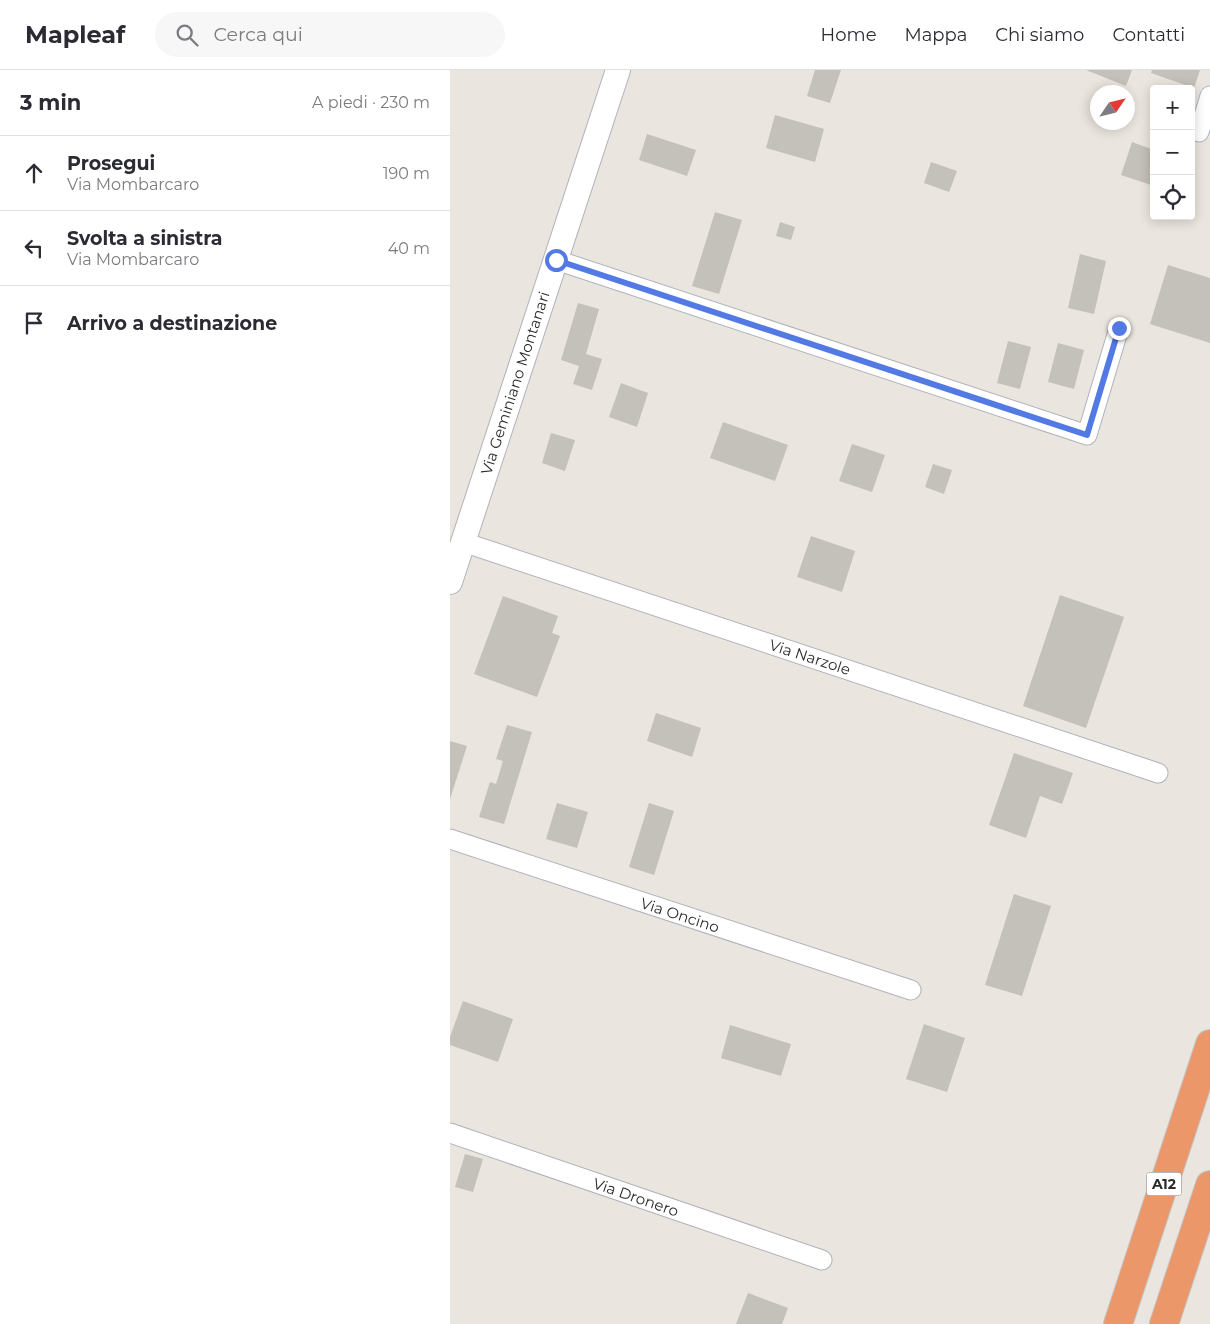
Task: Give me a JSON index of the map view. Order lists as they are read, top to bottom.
{
  "streets": {
    "highway": ["A12"],
    "street": [
      "Via Geminiano Montanari",
      "Via Narzole",
      "Via Oncino",
      "Via Dronero"
    ]
  },
  "crossings": [
    ["Via Geminiano Montanari", "Via Narzole"]
  ],
  "north": "top right",
  "page": {
    "header": "Mapleaf",
    "search": "Cerca qui",
    "nav": [
      "Home",
      "Mappa",
      "Chi siamo",
      "Contatti"
    ],
    "heading": ["3 min", "A piedi · 230 m"],
    "map_buttons": ["+", "−"],
    "list": [
      ["Prosegui", "Via Mombarcaro", "190 m"],
      ["Svolta a sinistra", "Via Mombarcaro", "40 m"],
      "Arrivo a destinazione"
    ]
  }
}
